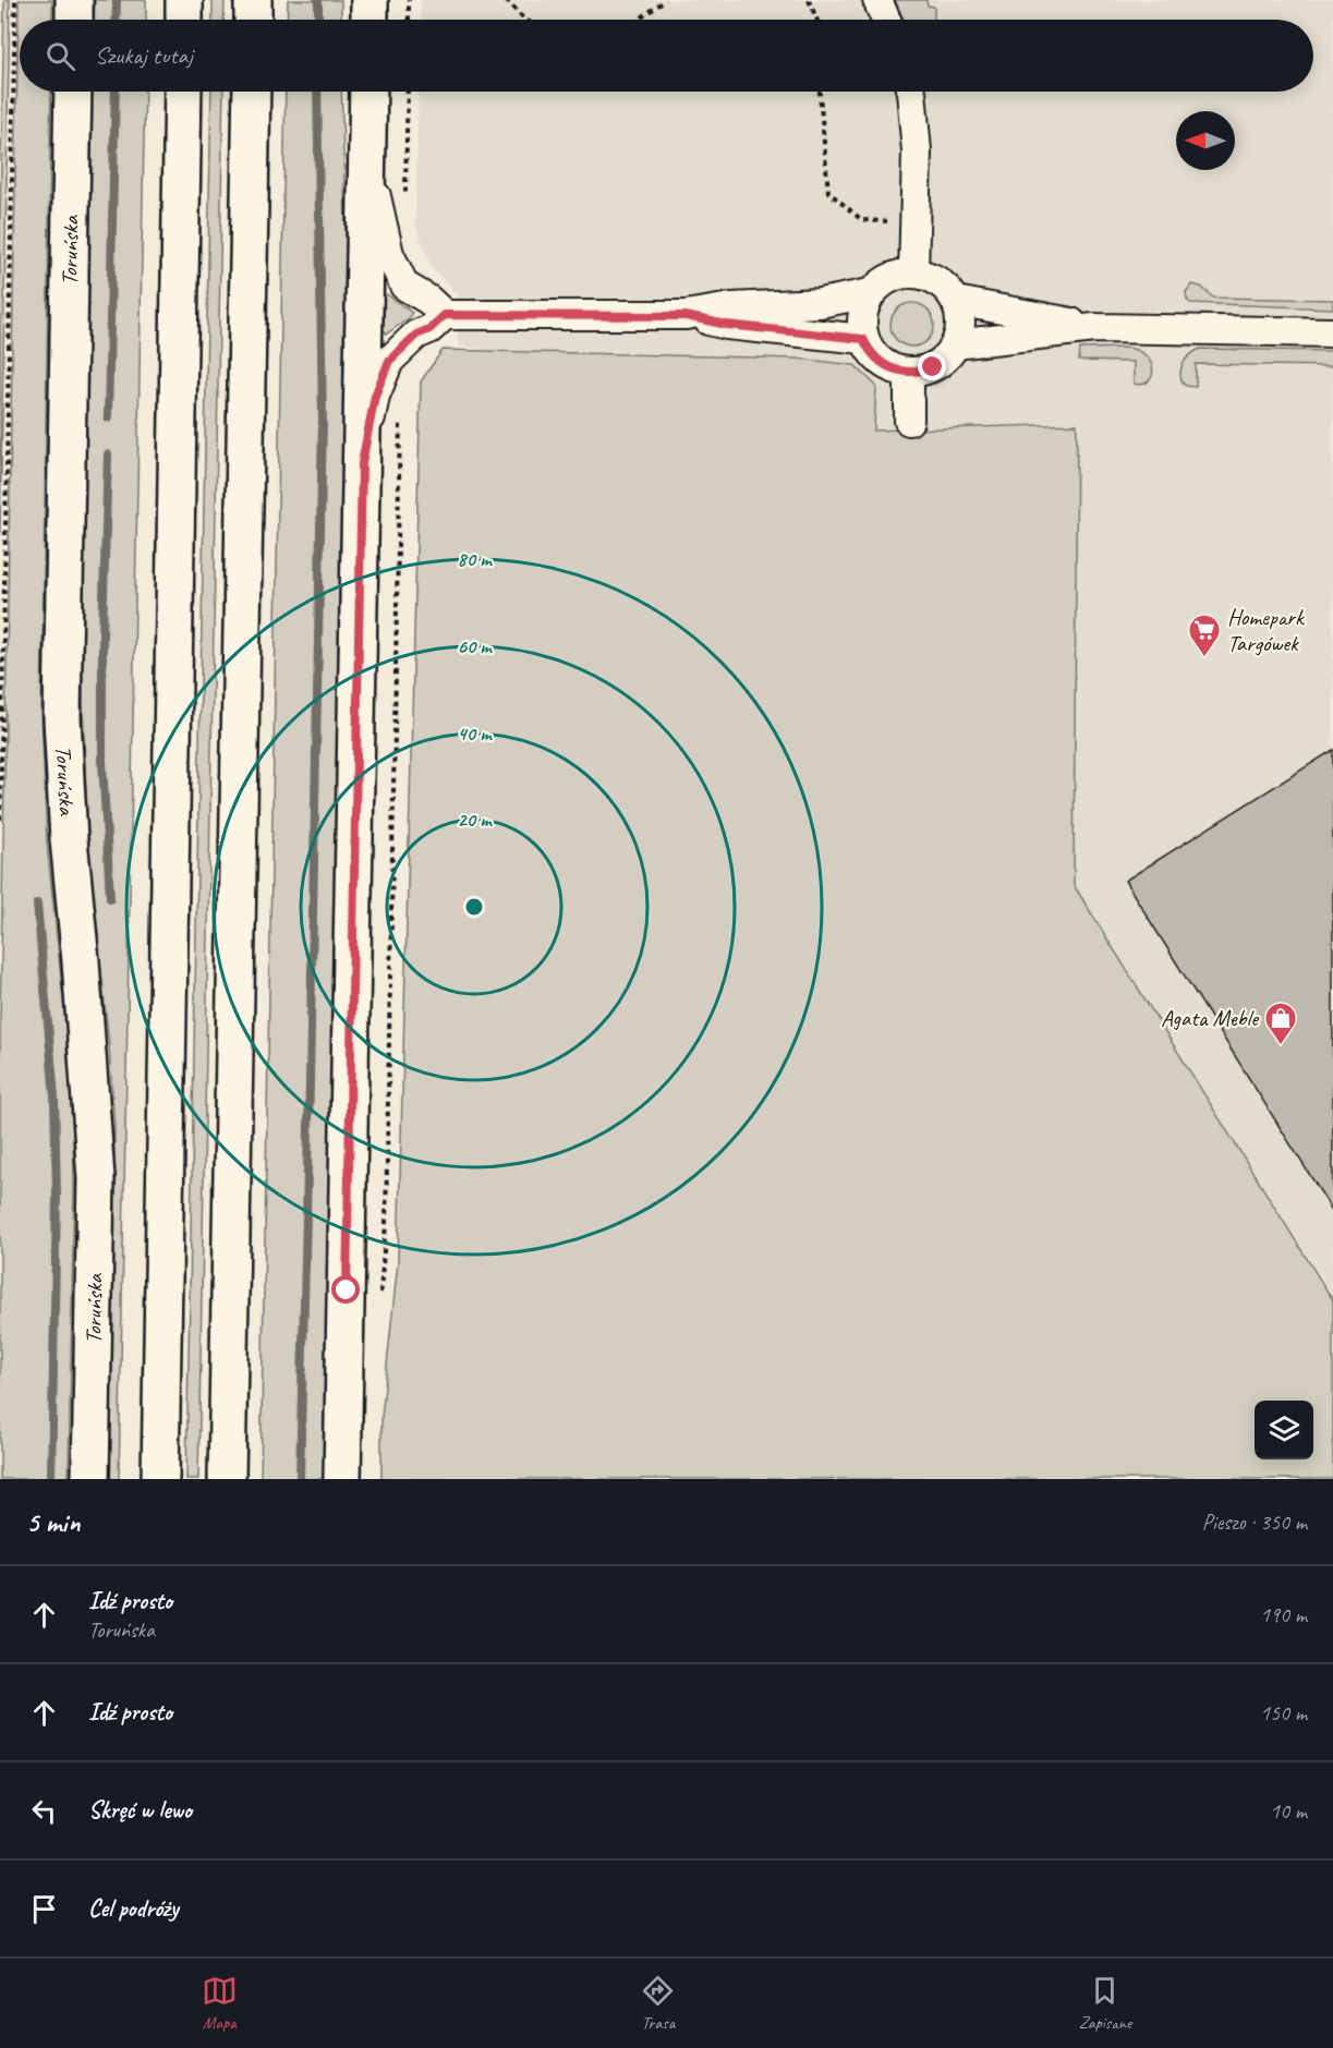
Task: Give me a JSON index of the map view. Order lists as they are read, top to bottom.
{
  "streets": {
    "main road": ["Toruńska"]
  },
  "places": {
    "supermarket": ["Homepark Targówek"],
    "shop": ["Agata Meble"]
  },
  "north": "left",
  "page": {
    "search": "Szukaj tutaj",
    "heading": ["5 min", "Pieszo · 350 m"],
    "list": [
      ["Idź prosto", "Toruńska", "190 m"],
      ["Idź prosto", "150 m"],
      ["Skręć w lewo", "10 m"],
      "Cel podróży"
    ],
    "nav": ["Mapa", "Trasa", "Zapisane"]
  },
  "rings": [
    "80 m",
    "60 m",
    "40 m",
    "20 m"
  ]
}
